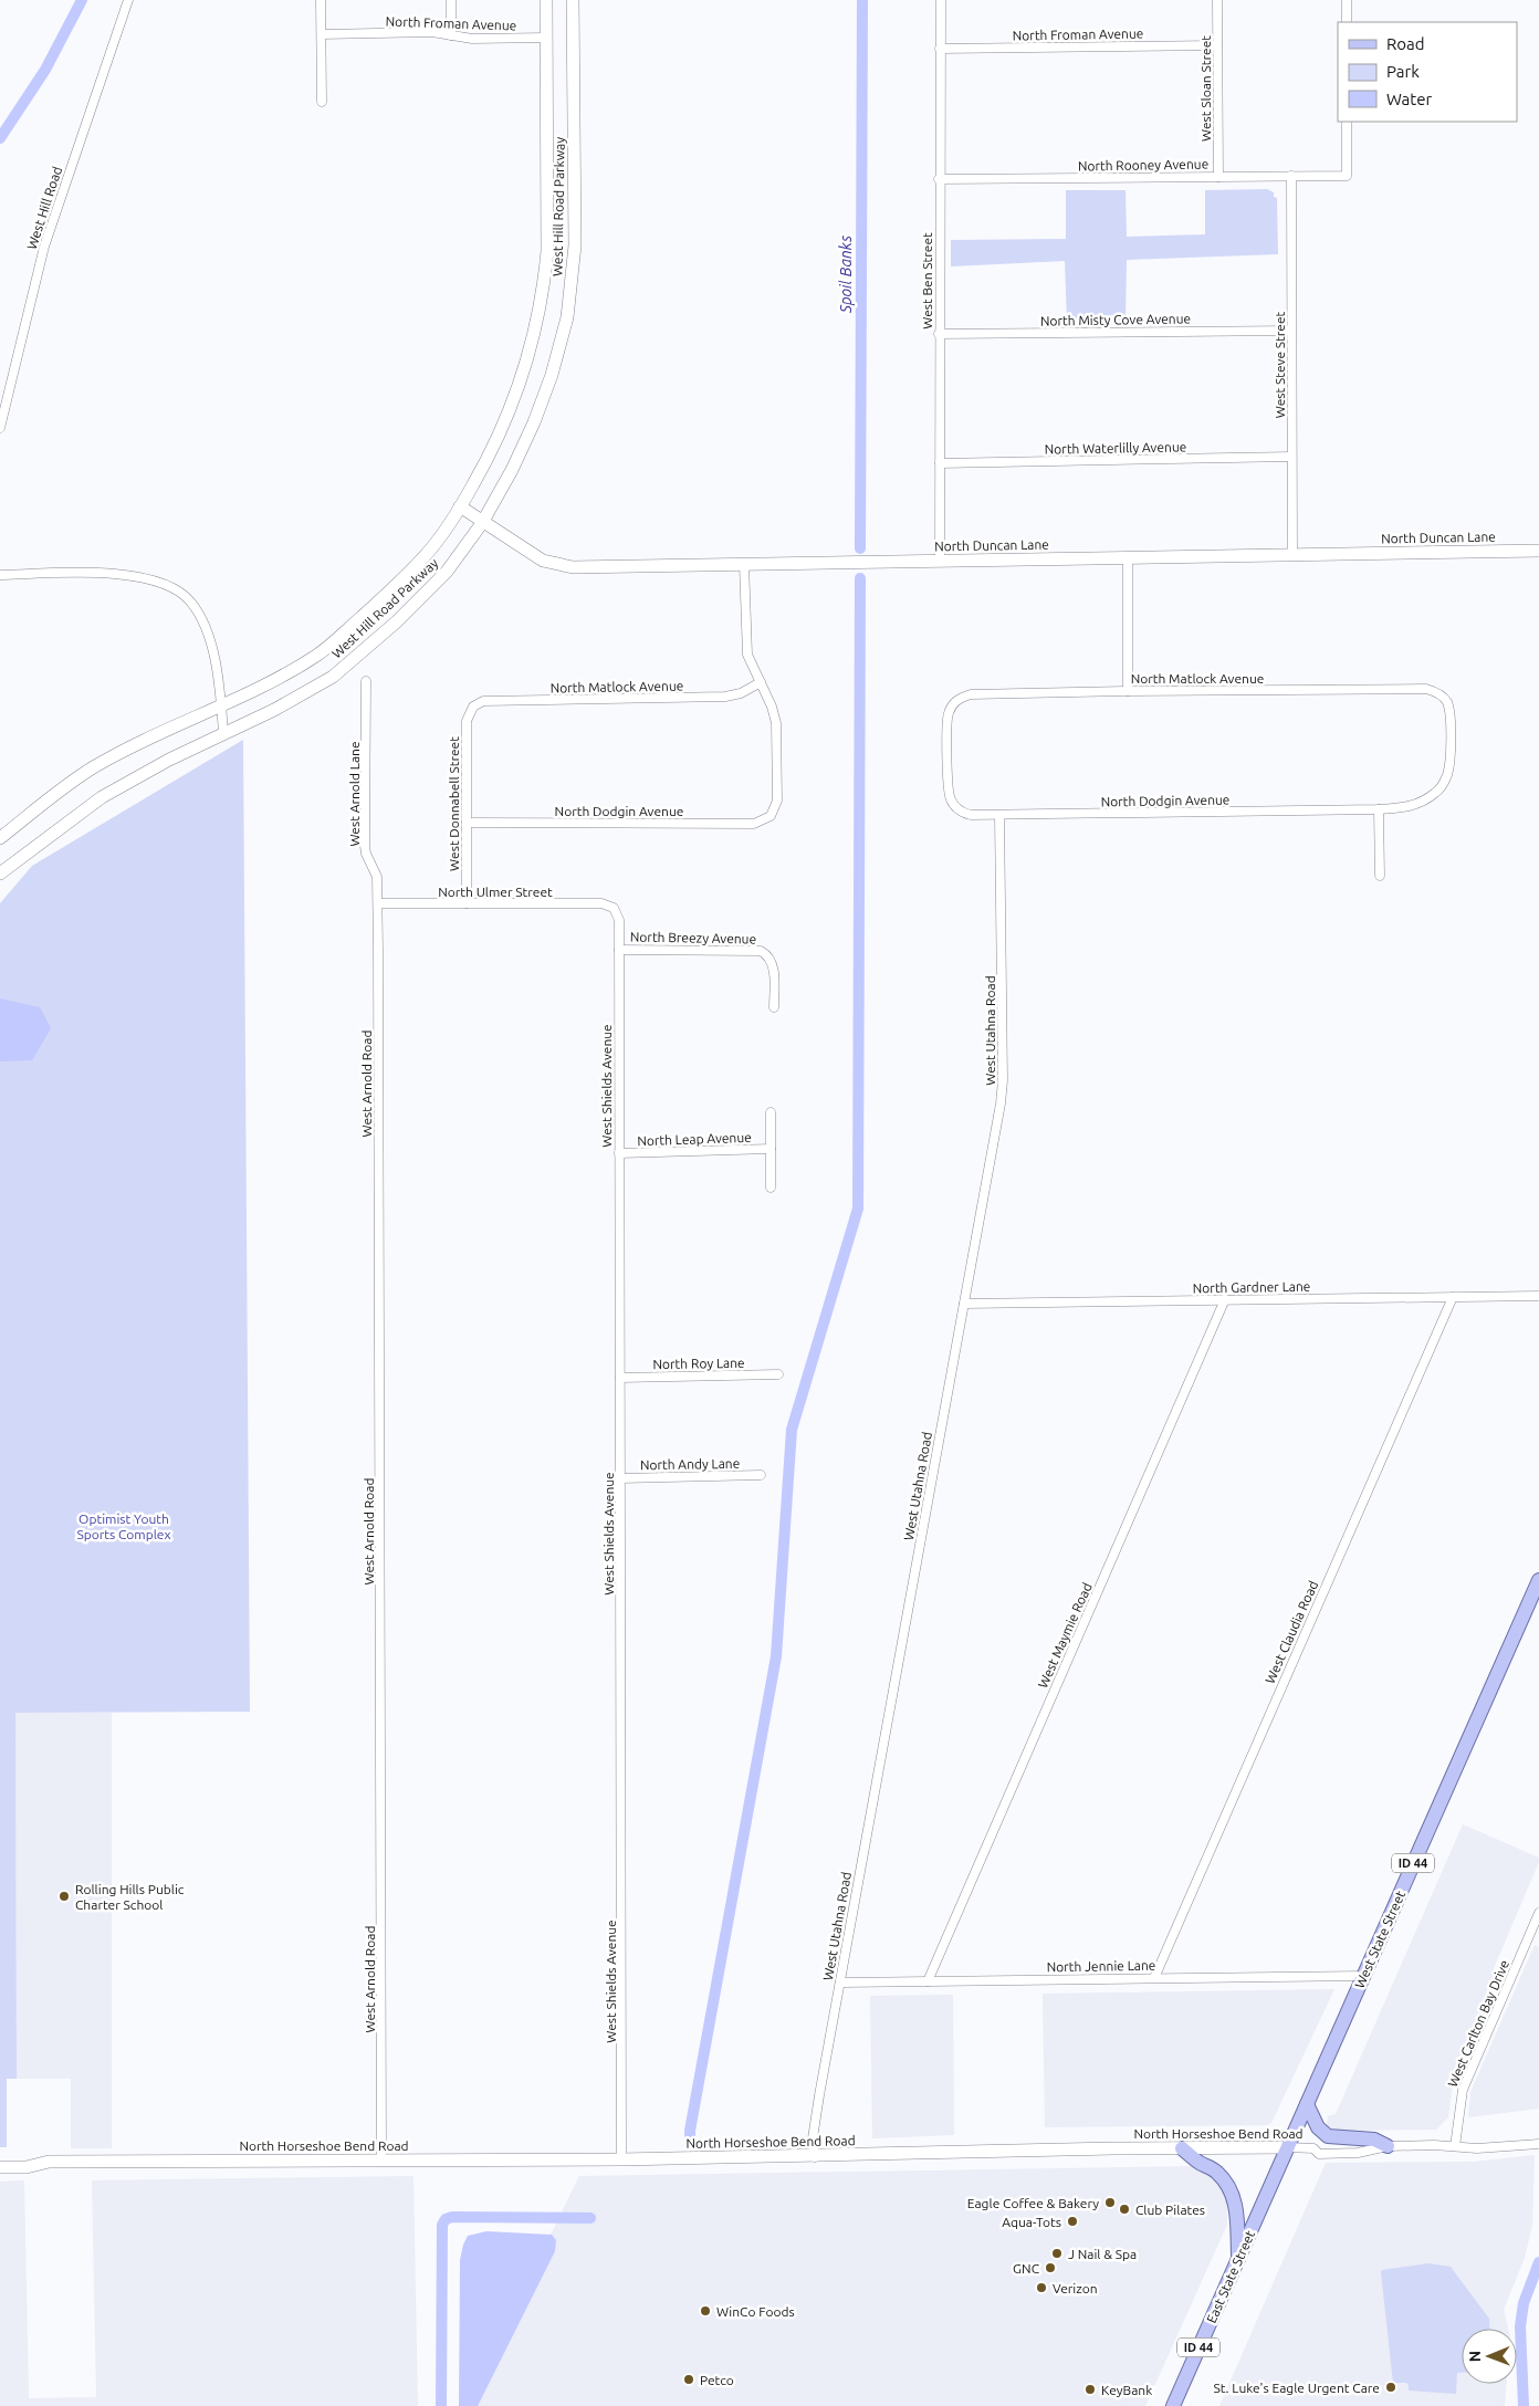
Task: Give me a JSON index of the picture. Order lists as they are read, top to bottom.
{
  "streets": {
    "main road": ["ID 44", "West State Street", "East State Street"],
    "street": [
      "North Froman Avenue",
      "West Sloan Street",
      "North Rooney Avenue",
      "West Hill Road Parkway",
      "West Hill Road",
      "West Ben Street",
      "North Misty Cove Avenue",
      "West Steve Street",
      "North Waterlilly Avenue",
      "North Duncan Lane",
      "North Matlock Avenue",
      "West Arnold Lane",
      "North Dodgin Avenue",
      "West Donnabell Street",
      "North Ulmer Street",
      "North Breezy Avenue",
      "West Utahna Road",
      "West Arnold Road",
      "West Shields Avenue",
      "North Leap Avenue",
      "North Gardner Lane",
      "North Roy Lane",
      "North Andy Lane",
      "West Claudia Road",
      "West Maymie Road",
      "North Jennie Lane",
      "West Carlton Bay Drive",
      "North Horseshoe Bend Road"
    ]
  },
  "crossings": [
    ["North Froman Avenue", "West Sloan Street"],
    ["North Froman Avenue", "West Hill Road Parkway"],
    ["North Froman Avenue", "West Ben Street"],
    ["West Sloan Street", "North Rooney Avenue"],
    ["North Rooney Avenue", "West Ben Street"],
    ["North Rooney Avenue", "West Steve Street"],
    ["West Hill Road Parkway", "North Duncan Lane"],
    ["West Ben Street", "North Misty Cove Avenue"],
    ["West Ben Street", "North Waterlilly Avenue"],
    ["West Ben Street", "North Duncan Lane"],
    ["North Misty Cove Avenue", "West Steve Street"],
    ["West Steve Street", "North Waterlilly Avenue"],
    ["West Steve Street", "North Duncan Lane"],
    ["North Matlock Avenue", "North Dodgin Avenue"],
    ["North Matlock Avenue", "West Donnabell Street"],
    ["West Arnold Lane", "North Ulmer Street"],
    ["West Arnold Lane", "West Arnold Road"],
    ["North Dodgin Avenue", "West Donnabell Street"],
    ["North Dodgin Avenue", "West Utahna Road"],
    ["West Donnabell Street", "North Ulmer Street"],
    ["North Ulmer Street", "West Arnold Road"],
    ["North Ulmer Street", "West Shields Avenue"],
    ["North Breezy Avenue", "West Shields Avenue"],
    ["West Utahna Road", "North Gardner Lane"],
    ["West Utahna Road", "North Jennie Lane"],
    ["West Utahna Road", "North Horseshoe Bend Road"],
    ["West Arnold Road", "North Horseshoe Bend Road"],
    ["West Shields Avenue", "North Leap Avenue"],
    ["West Shields Avenue", "North Roy Lane"],
    ["West Shields Avenue", "North Andy Lane"],
    ["West Shields Avenue", "North Horseshoe Bend Road"],
    ["North Gardner Lane", "West Claudia Road"],
    ["North Gardner Lane", "West Maymie Road"],
    ["West Claudia Road", "North Jennie Lane"],
    ["West Maymie Road", "North Jennie Lane"],
    ["West State Street", "North Jennie Lane"],
    ["West State Street", "North Horseshoe Bend Road"],
    ["West State Street", "East State Street"],
    ["West Carlton Bay Drive", "North Horseshoe Bend Road"],
    ["North Horseshoe Bend Road", "East State Street"]
  ],
  "water": ["Spoil Banks"],
  "parks": ["Optimist Youth Sports Complex"],
  "places": [
    "Rolling Hills Public Charter School",
    "Eagle Coffee & Bakery",
    "Club Pilates",
    "Aqua-Tots",
    "J Nail & Spa",
    "GNC",
    "Verizon",
    "WinCo Foods",
    "Petco",
    "St. Luke's Eagle Urgent Care",
    "KeyBank"
  ],
  "legend": ["Road", "Park", "Water"],
  "north": "left"
}
